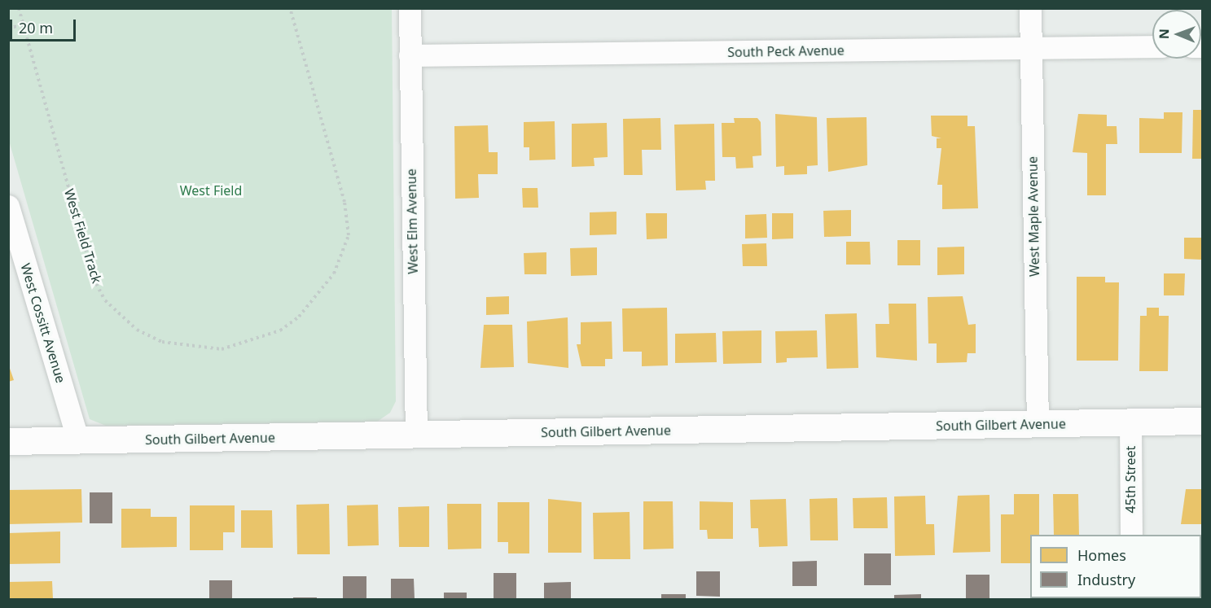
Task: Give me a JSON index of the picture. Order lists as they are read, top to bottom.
{
  "streets": {
    "street": [
      "South Peck Avenue",
      "West Maple Avenue",
      "West Elm Avenue",
      "West Cossitt Avenue",
      "South Gilbert Avenue",
      "45th Street"
    ],
    "path": ["West Field Track"]
  },
  "crossings": [
    ["South Peck Avenue", "West Maple Avenue"],
    ["South Peck Avenue", "West Elm Avenue"],
    ["West Maple Avenue", "South Gilbert Avenue"],
    ["West Elm Avenue", "South Gilbert Avenue"],
    ["West Cossitt Avenue", "South Gilbert Avenue"],
    ["South Gilbert Avenue", "45th Street"]
  ],
  "parks": ["West Field"],
  "legend": ["Homes", "Industry"],
  "scale_bar": "20 m",
  "north": "left"
}
